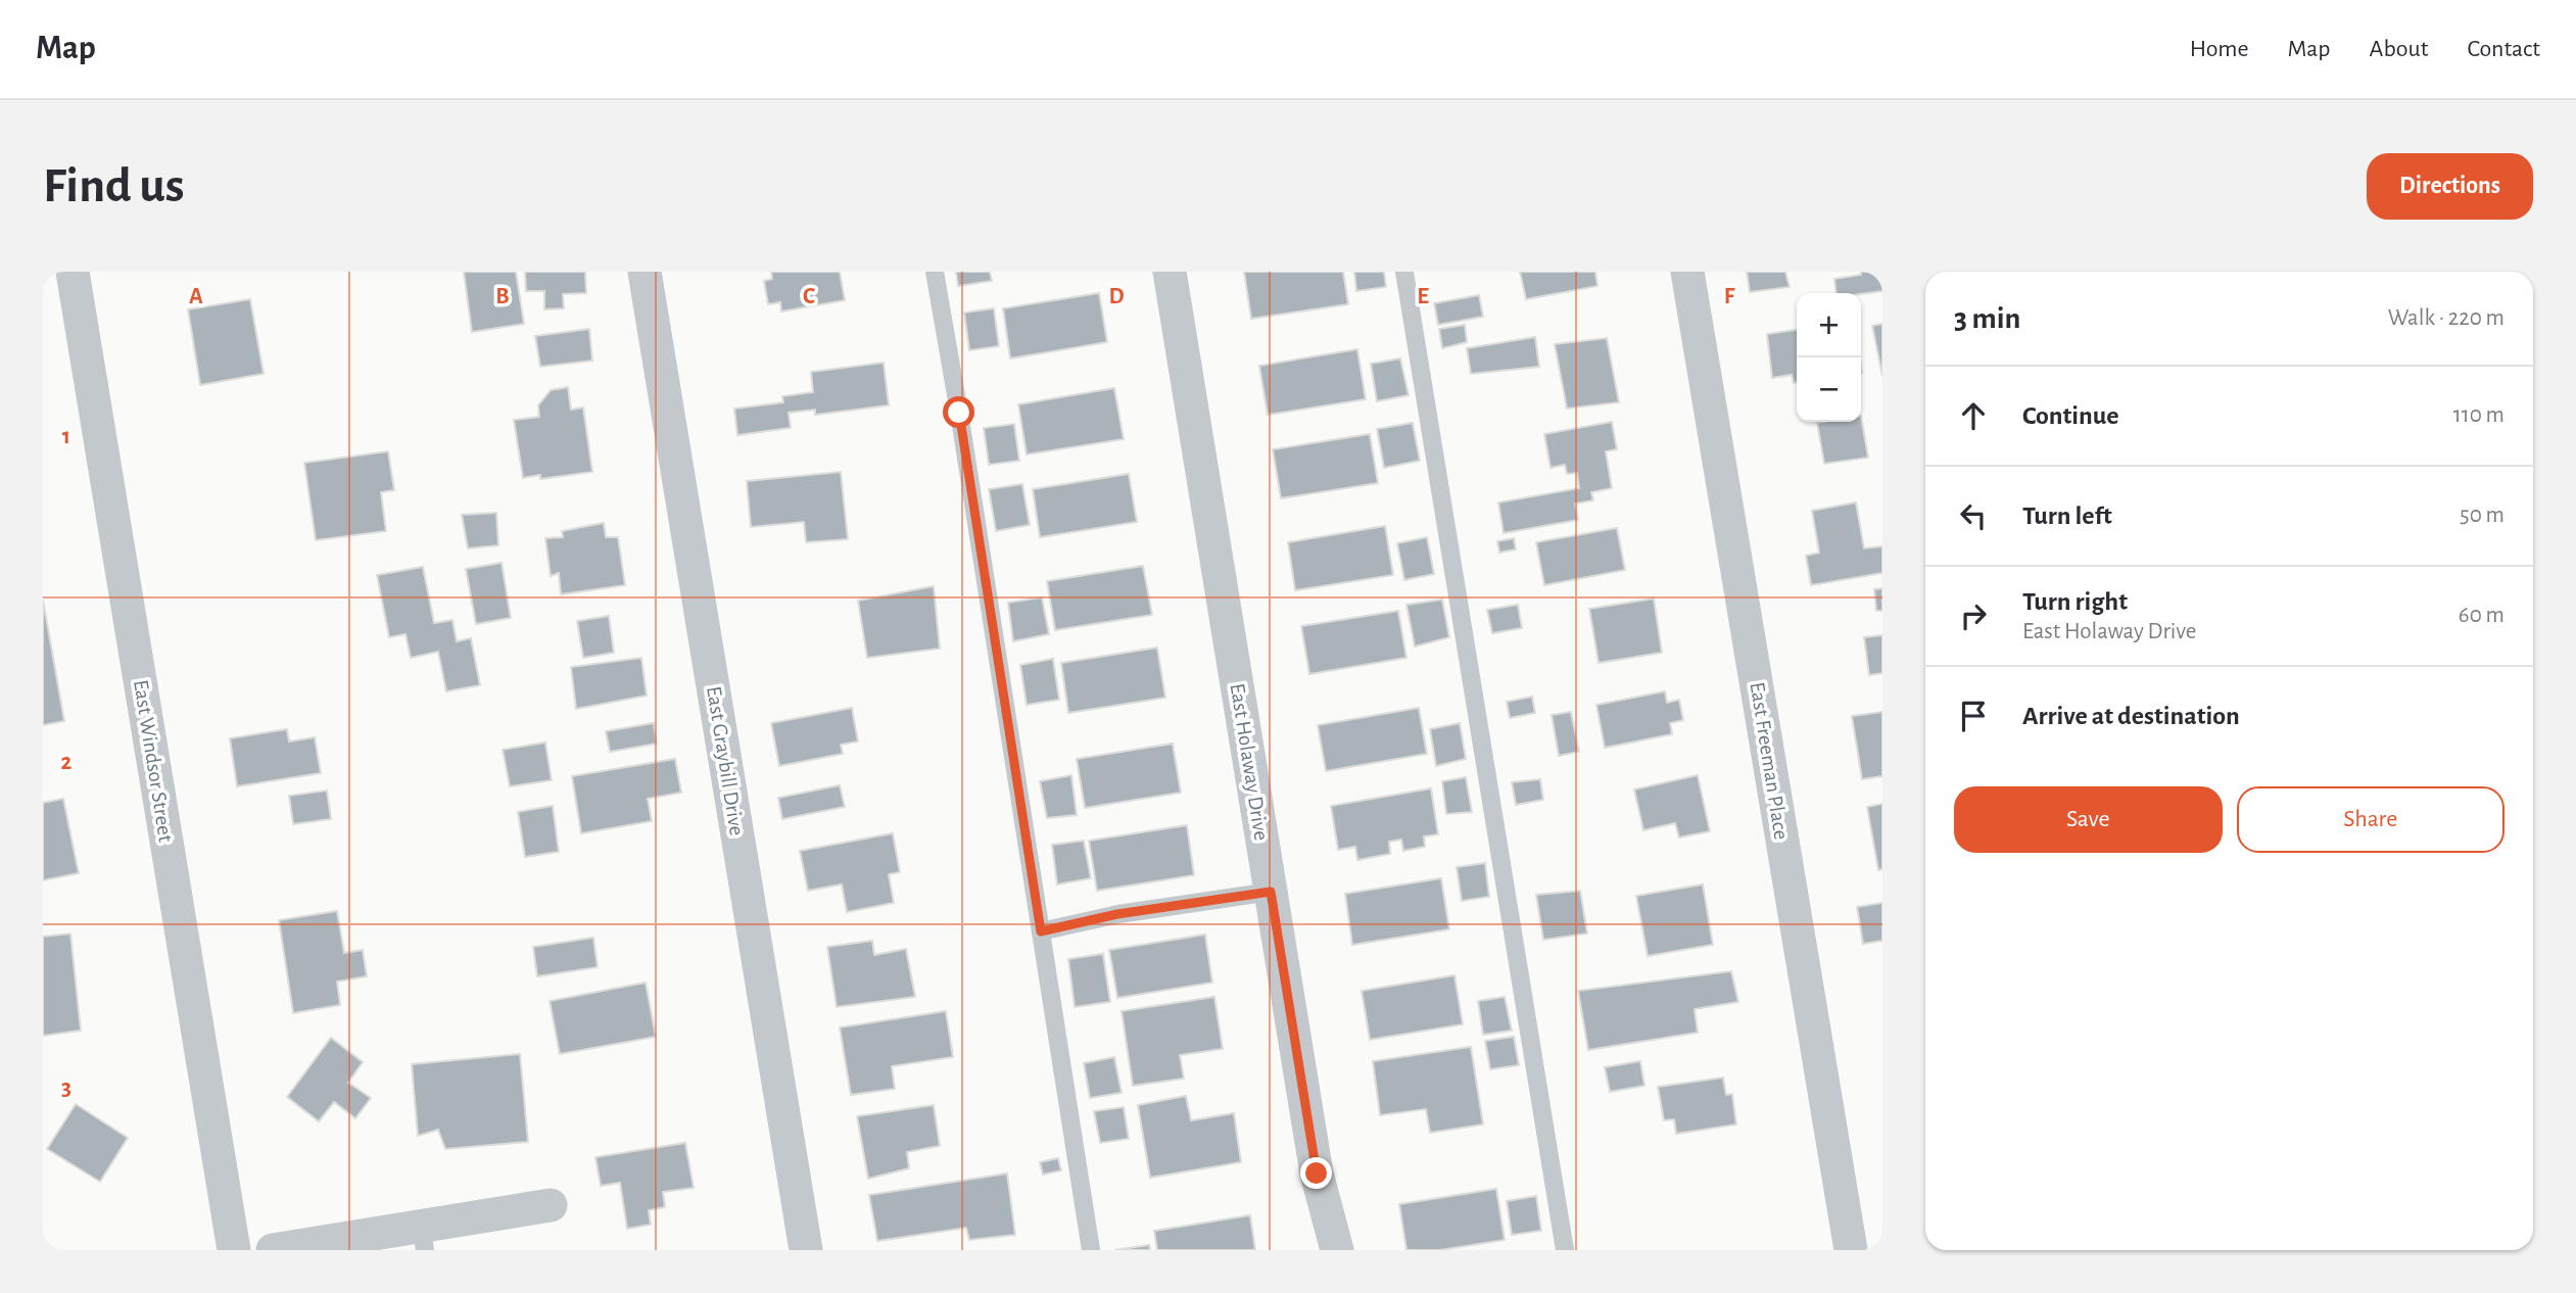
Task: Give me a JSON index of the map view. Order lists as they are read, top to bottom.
{
  "streets": {
    "street": [
      "East Windsor Street",
      "East Graybill Drive",
      "East Freeman Place",
      "East Holaway Drive"
    ]
  },
  "page": {
    "header": "Map",
    "nav": [
      "Home",
      "Map",
      "About",
      "Contact"
    ],
    "buttons": [
      "Directions",
      ["Save", "Share"]
    ],
    "title": "Find us",
    "heading": ["3 min", "Walk · 220 m"],
    "map_buttons": ["+", "−"],
    "list": [
      ["Continue", "110 m"],
      ["Turn left", "50 m"],
      ["Turn right", "East Holaway Drive", "60 m"],
      "Arrive at destination"
    ]
  },
  "grid": {
    "columns": [
      "A",
      "B",
      "C",
      "D",
      "E",
      "F"
    ],
    "rows": ["1", "2", "3"]
  }
}
